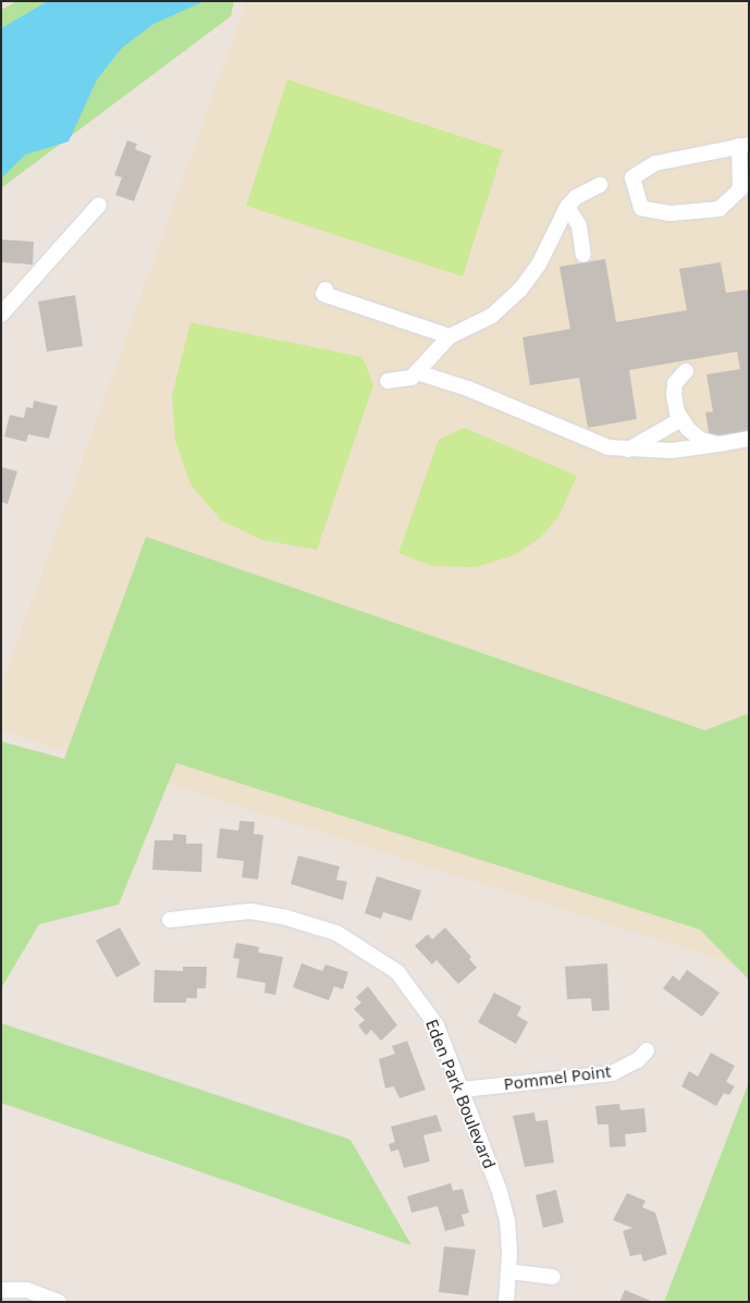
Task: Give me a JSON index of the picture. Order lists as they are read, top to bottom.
{
  "streets": {
    "street": ["Pommel Point", "Eden Park Boulevard"]
  },
  "crossings": [
    ["Pommel Point", "Eden Park Boulevard"]
  ]
}
